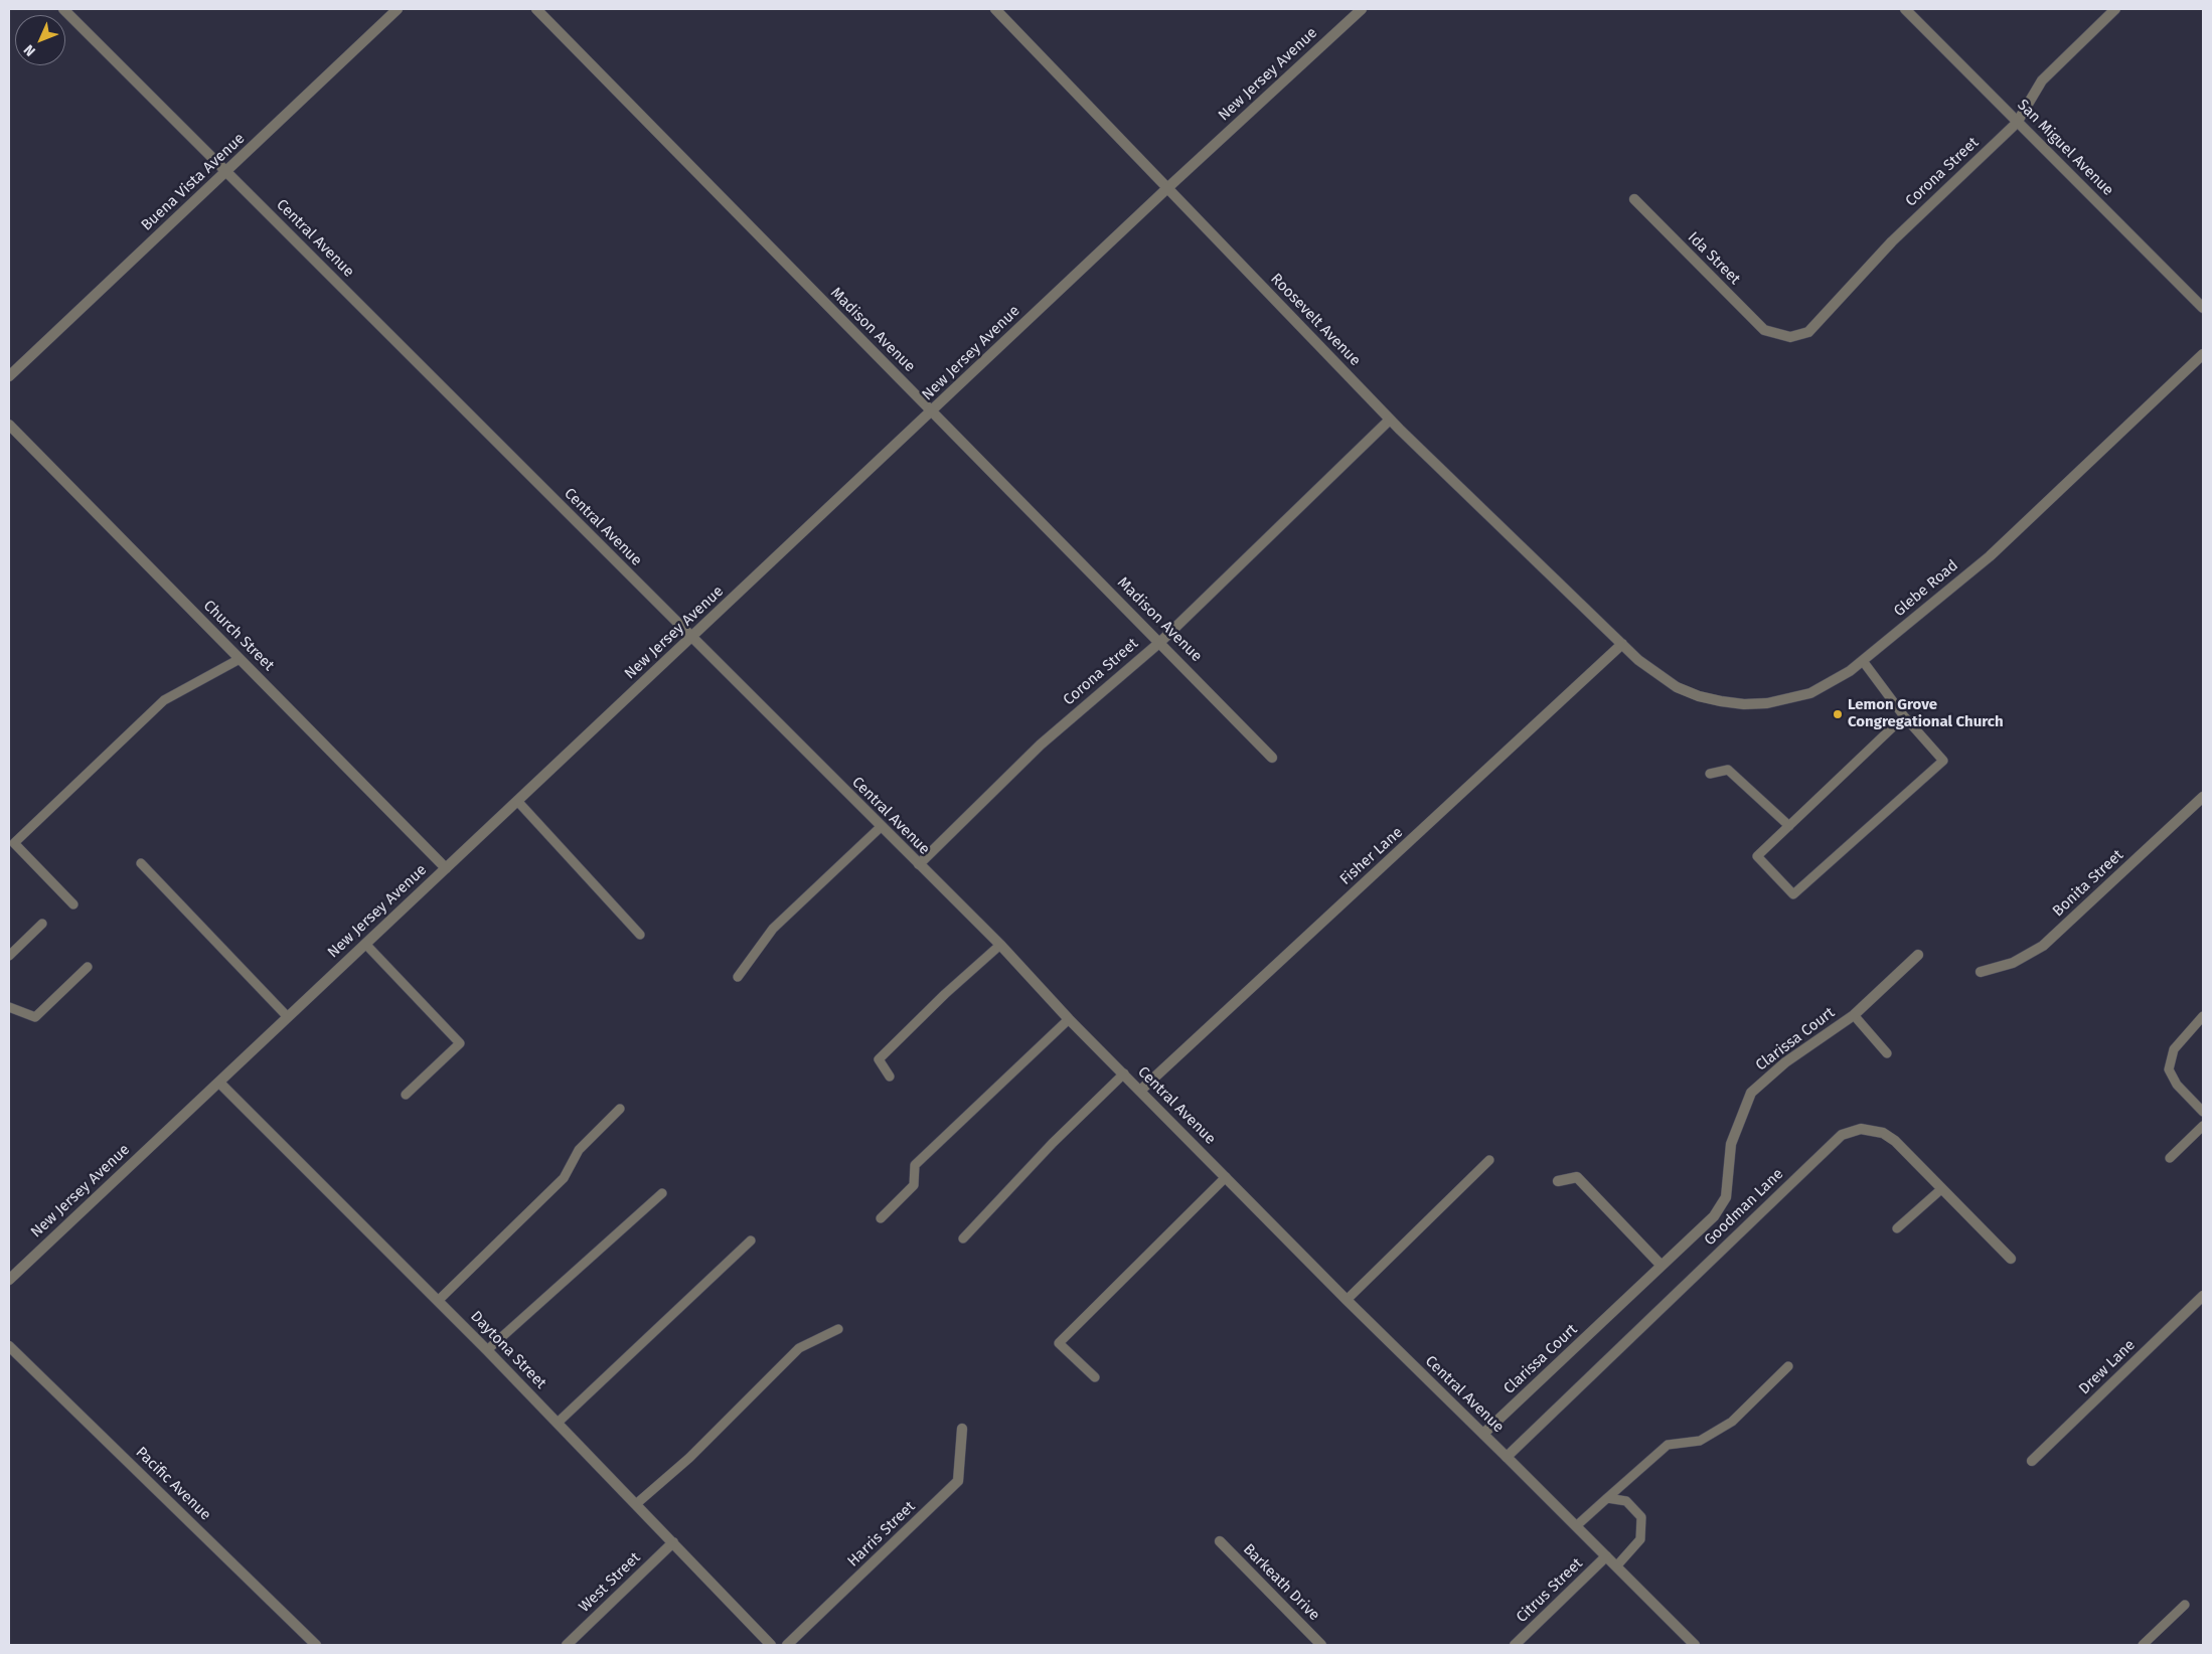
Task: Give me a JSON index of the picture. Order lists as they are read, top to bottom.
{
  "streets": {
    "street": [
      "New Jersey Avenue",
      "San Miguel Avenue",
      "Corona Street",
      "Buena Vista Avenue",
      "Central Avenue",
      "Ida Street",
      "Roosevelt Avenue",
      "Madison Avenue",
      "Glebe Road",
      "Church Street",
      "Fisher Lane",
      "Bonita Street",
      "Clarissa Court",
      "Goodman Lane",
      "Daytona Street",
      "Drew Lane",
      "Pacific Avenue",
      "Harris Street",
      "West Street",
      "Barkeath Drive",
      "Citrus Street"
    ]
  },
  "crossings": [
    ["New Jersey Avenue", "Central Avenue"],
    ["New Jersey Avenue", "Roosevelt Avenue"],
    ["New Jersey Avenue", "Madison Avenue"],
    ["New Jersey Avenue", "Church Street"],
    ["New Jersey Avenue", "Daytona Street"],
    ["San Miguel Avenue", "Corona Street"],
    ["Corona Street", "Central Avenue"],
    ["Corona Street", "Ida Street"],
    ["Corona Street", "Roosevelt Avenue"],
    ["Corona Street", "Madison Avenue"],
    ["Buena Vista Avenue", "Central Avenue"],
    ["Central Avenue", "Fisher Lane"],
    ["Central Avenue", "Clarissa Court"],
    ["Central Avenue", "Goodman Lane"],
    ["Central Avenue", "Citrus Street"],
    ["Roosevelt Avenue", "Glebe Road"],
    ["Roosevelt Avenue", "Fisher Lane"],
    ["Glebe Road", "Fisher Lane"],
    ["Daytona Street", "West Street"]
  ],
  "places": ["Lemon Grove Congregational Church"],
  "north": "bottom left"
}
